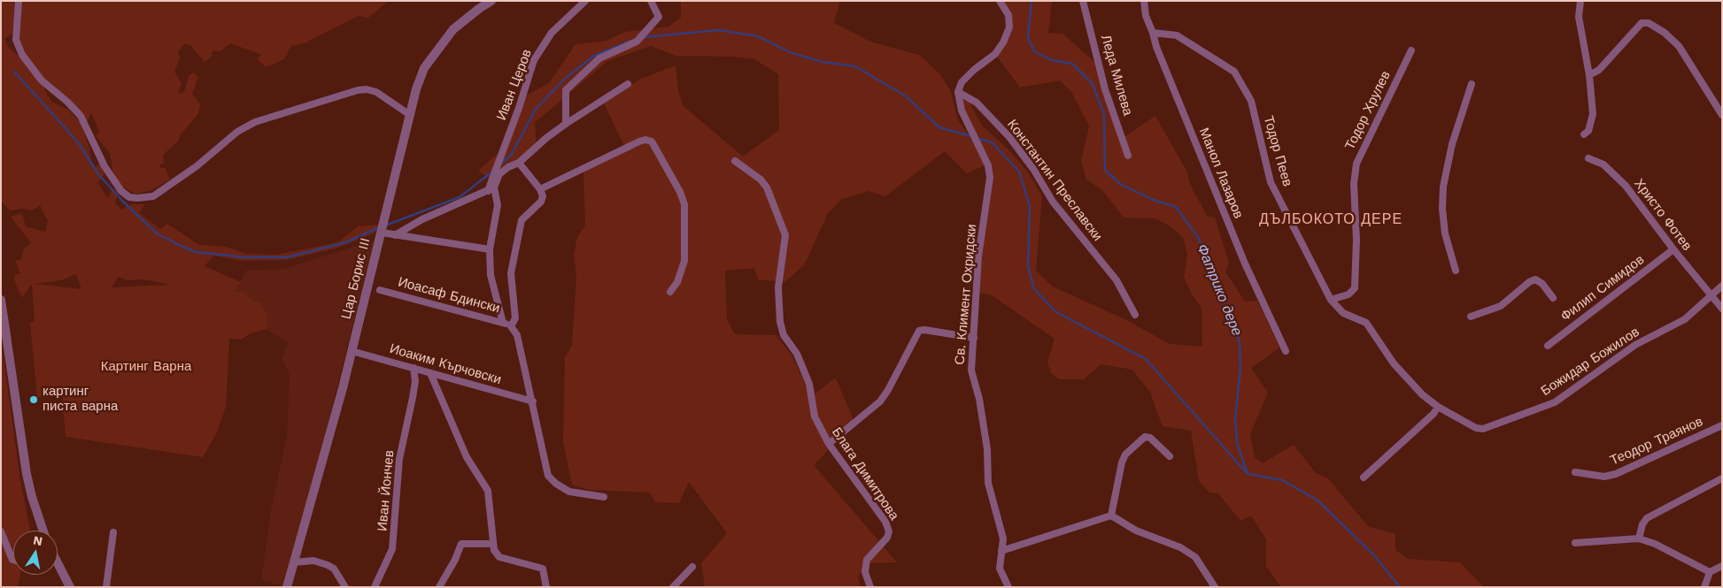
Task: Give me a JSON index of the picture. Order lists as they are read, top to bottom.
{
  "streets": {
    "street": [
      "Леда Милева",
      "Иван Церов",
      "Тодор Хрулев",
      "Тодор Пеев",
      "Манол Лазаров",
      "Константин Преславски",
      "Христо Фотев",
      "Цар Борис III",
      "Филип Симидов",
      "Св. Климент Охридски",
      "Иоасаф Бдински",
      "Божидар Божилов",
      "Иоаким Кърчовски",
      "Теодор Траянов",
      "Блага Димитрова",
      "Иван Йончев"
    ]
  },
  "crossings": [
    ["Тодор Хрулев", "Тодор Пеев"],
    ["Тодор Пеев", "Манол Лазаров"],
    ["Тодор Пеев", "Божидар Божилов"],
    ["Константин Преславски", "Св. Климент Охридски"],
    ["Христо Фотев", "Филип Симидов"],
    ["Христо Фотев", "Божидар Божилов"],
    ["Цар Борис III", "Иоаким Кърчовски"],
    ["Иоаким Кърчовски", "Иван Йончев"]
  ],
  "districts": ["ДЪЛБОКОТО ДЕРЕ"],
  "water": ["Фатрико дере"],
  "parks": ["Картинг Варна"],
  "places": ["картинг писта варна"],
  "north": "top"
}
